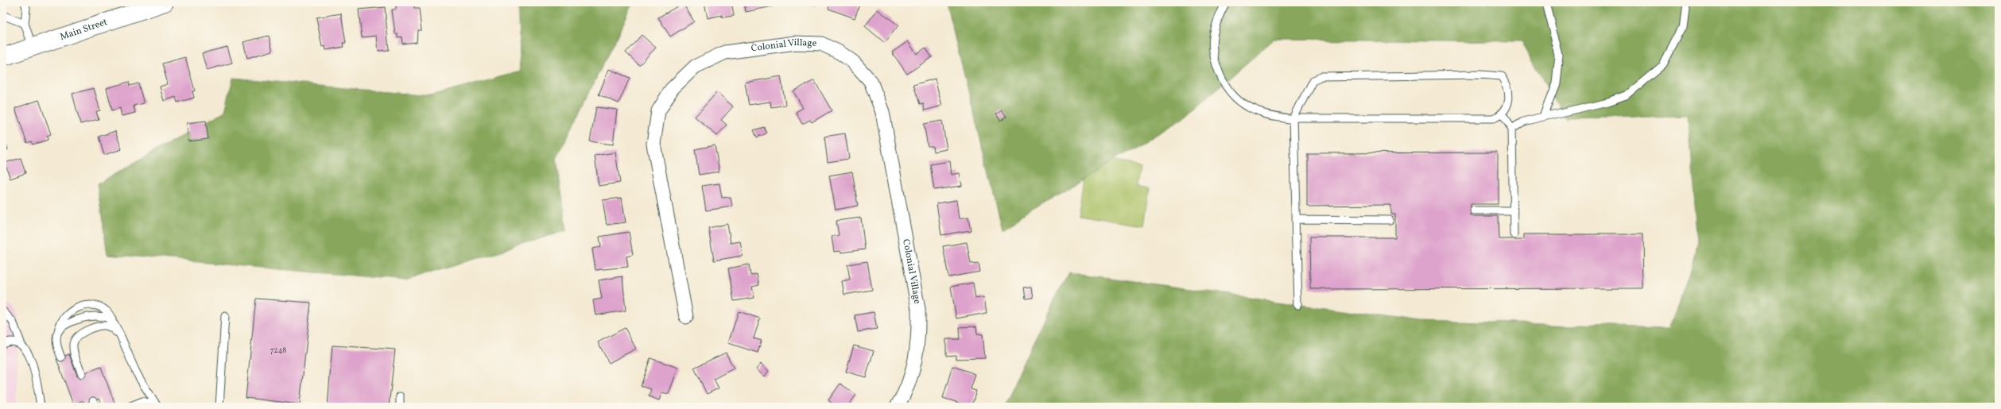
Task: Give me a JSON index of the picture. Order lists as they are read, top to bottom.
{
  "streets": {
    "street": ["Main Street", "Colonial Village"]
  },
  "house_numbers": ["7248"]
}
